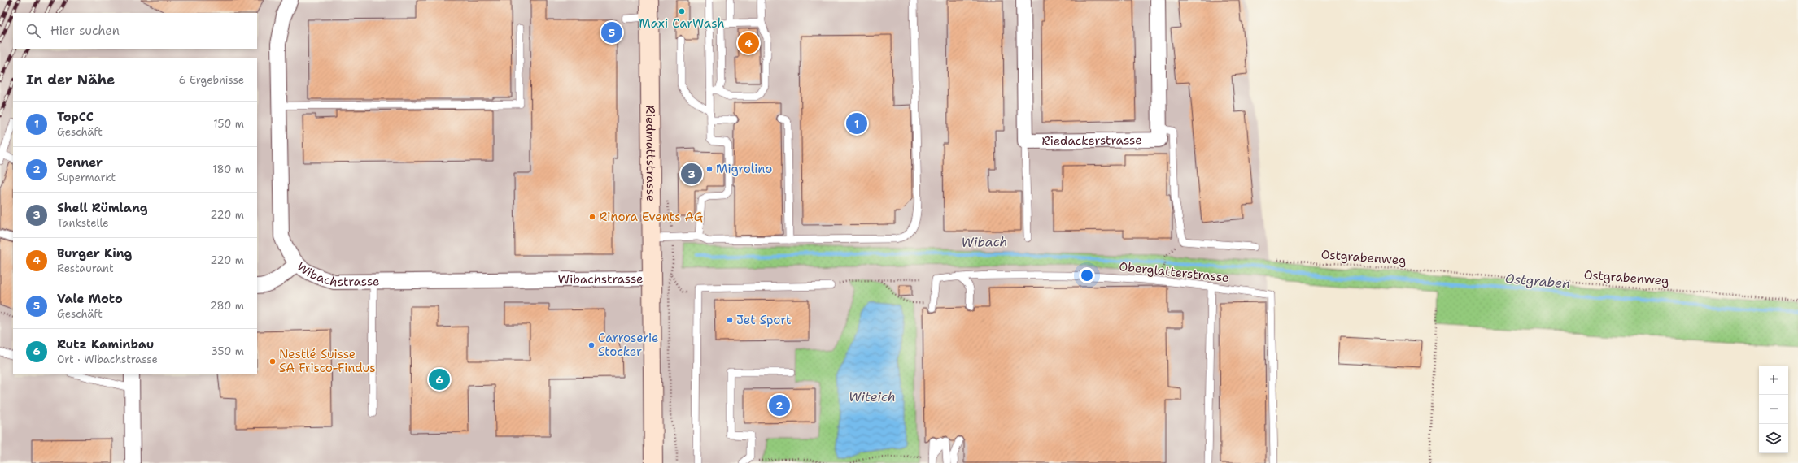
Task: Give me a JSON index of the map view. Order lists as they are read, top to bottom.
{
  "streets": {
    "main road": ["Riedmattstrasse"],
    "street": ["Riedackerstrasse", "Wibachstrasse"],
    "lane": ["Oberglatterstrasse"],
    "path": ["Ostgrabenweg"]
  },
  "crossings": [
    ["Riedmattstrasse", "Wibachstrasse"]
  ],
  "water": ["Wibach", "Ostgraben", "Witeich"],
  "places": [
    "Maxi CarWash",
    "Migrolino",
    "Rinora Events AG",
    "Jet Sport",
    "Carroserie Stocker",
    "Nestlé Suisse SA Frisco-Findus"
  ],
  "page": {
    "search": "Hier suchen",
    "pins": [
      "5",
      "4",
      "1",
      "3",
      "6",
      "2"
    ],
    "heading": ["In der Nähe", "6 Ergebnisse"],
    "list": [
      {
        "mark": "1",
        "name": "TopCC",
        "note": "Geschäft",
        "value": "150 m"
      },
      {
        "mark": "2",
        "name": "Denner",
        "note": "Supermarkt",
        "value": "180 m"
      },
      {
        "mark": "3",
        "name": "Shell Rümlang",
        "note": "Tankstelle",
        "value": "220 m"
      },
      {
        "mark": "4",
        "name": "Burger King",
        "note": "Restaurant",
        "value": "220 m"
      },
      {
        "mark": "5",
        "name": "Vale Moto",
        "note": "Geschäft",
        "value": "280 m"
      },
      {
        "mark": "6",
        "name": "Rutz Kaminbau",
        "note": "Ort · Wibachstrasse",
        "value": "350 m"
      }
    ],
    "map_buttons": ["+", "−"]
  }
}
